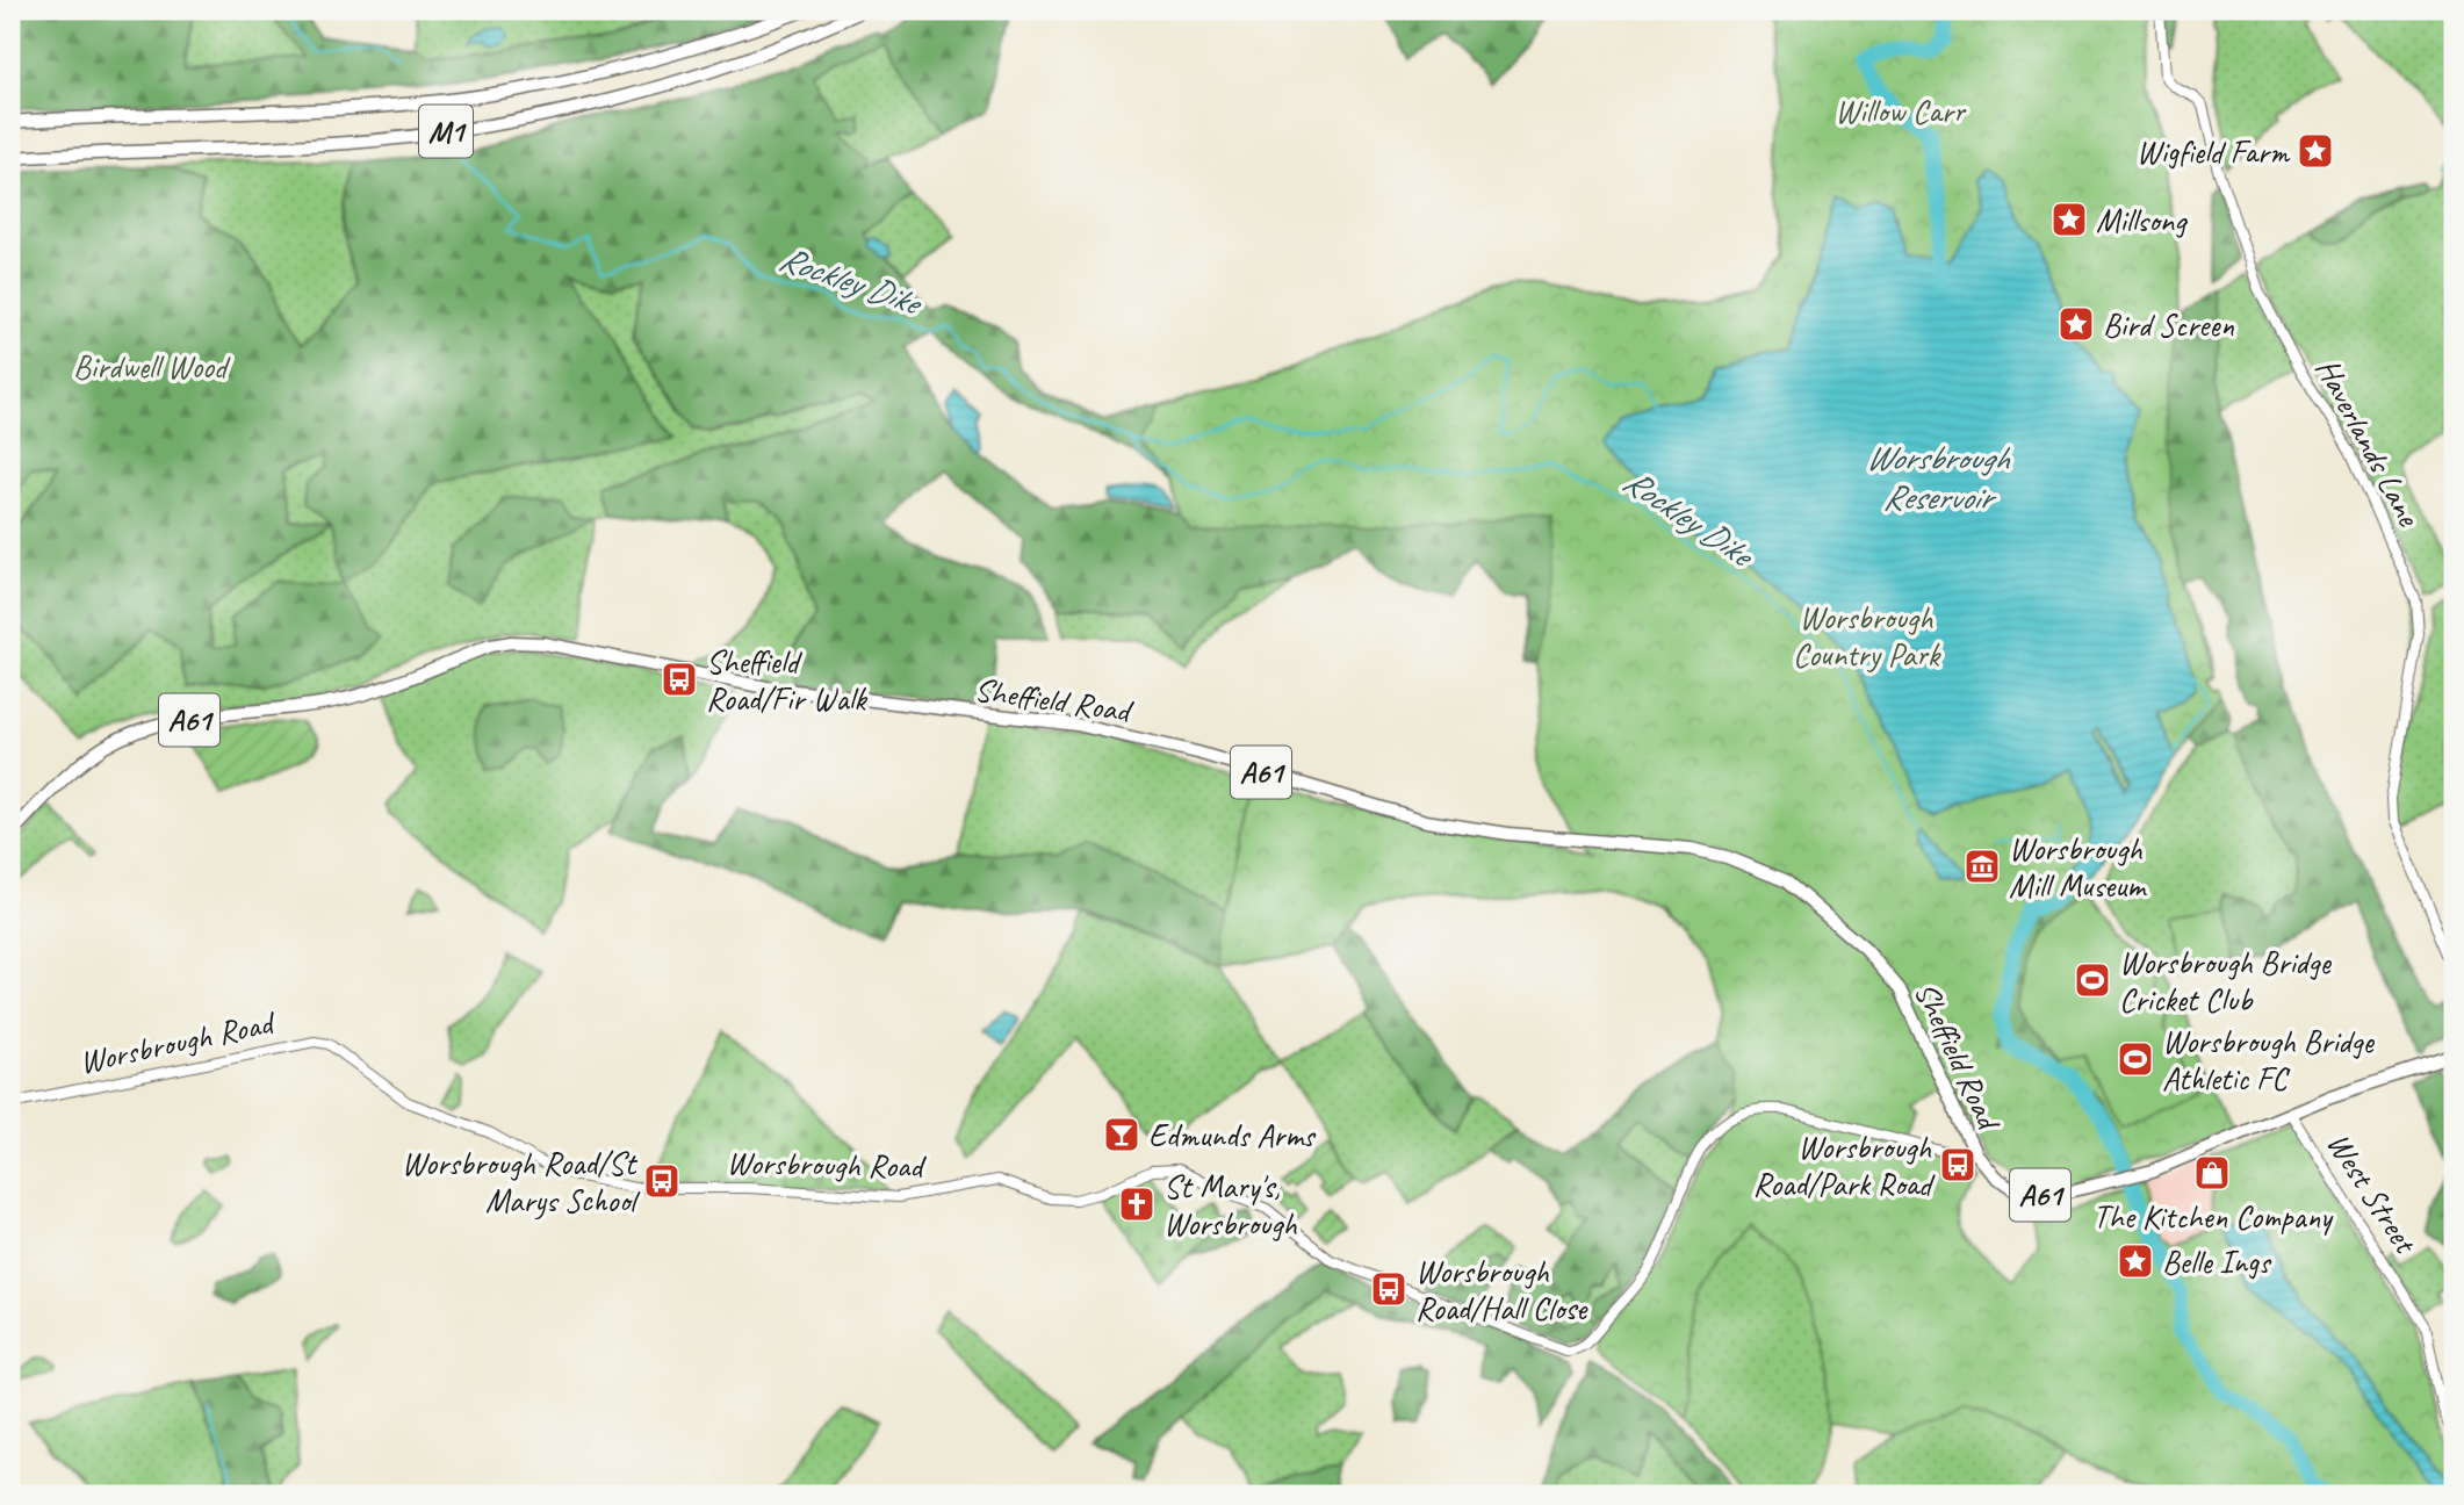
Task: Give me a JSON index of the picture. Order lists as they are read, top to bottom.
{
  "streets": {
    "highway": ["M1", "Sheffield Road", "A61"],
    "street": ["Haverlands Lane", "Worsbrough Road", "West Street"]
  },
  "crossings": [
    ["Sheffield Road", "A61"],
    ["Sheffield Road", "Worsbrough Road"],
    ["A61", "Worsbrough Road"],
    ["A61", "West Street"]
  ],
  "water": ["Rockley Dike", "Worsbrough Reservoir"],
  "parks": ["Willow Carr", "Birdwell Wood", "Worsbrough Country Park"],
  "places": {
    "place": [
      "Wigfield Farm",
      "Millsong",
      "Bird Screen",
      "Belle Ings"
    ],
    "bus stop": [
      "Sheffield Road/Fir Walk",
      "Worsbrough Road/Park Road",
      "Worsbrough Road/St Marys School",
      "Worsbrough Road/Hall Close"
    ],
    "museum": ["Worsbrough Mill Museum"],
    "sports": ["Worsbrough Bridge Cricket Club", "Worsbrough Bridge Athletic FC"],
    "bar": ["Edmunds Arms"],
    "shop": ["The Kitchen Company"],
    "church": ["St Mary's, Worsbrough"]
  }
}
